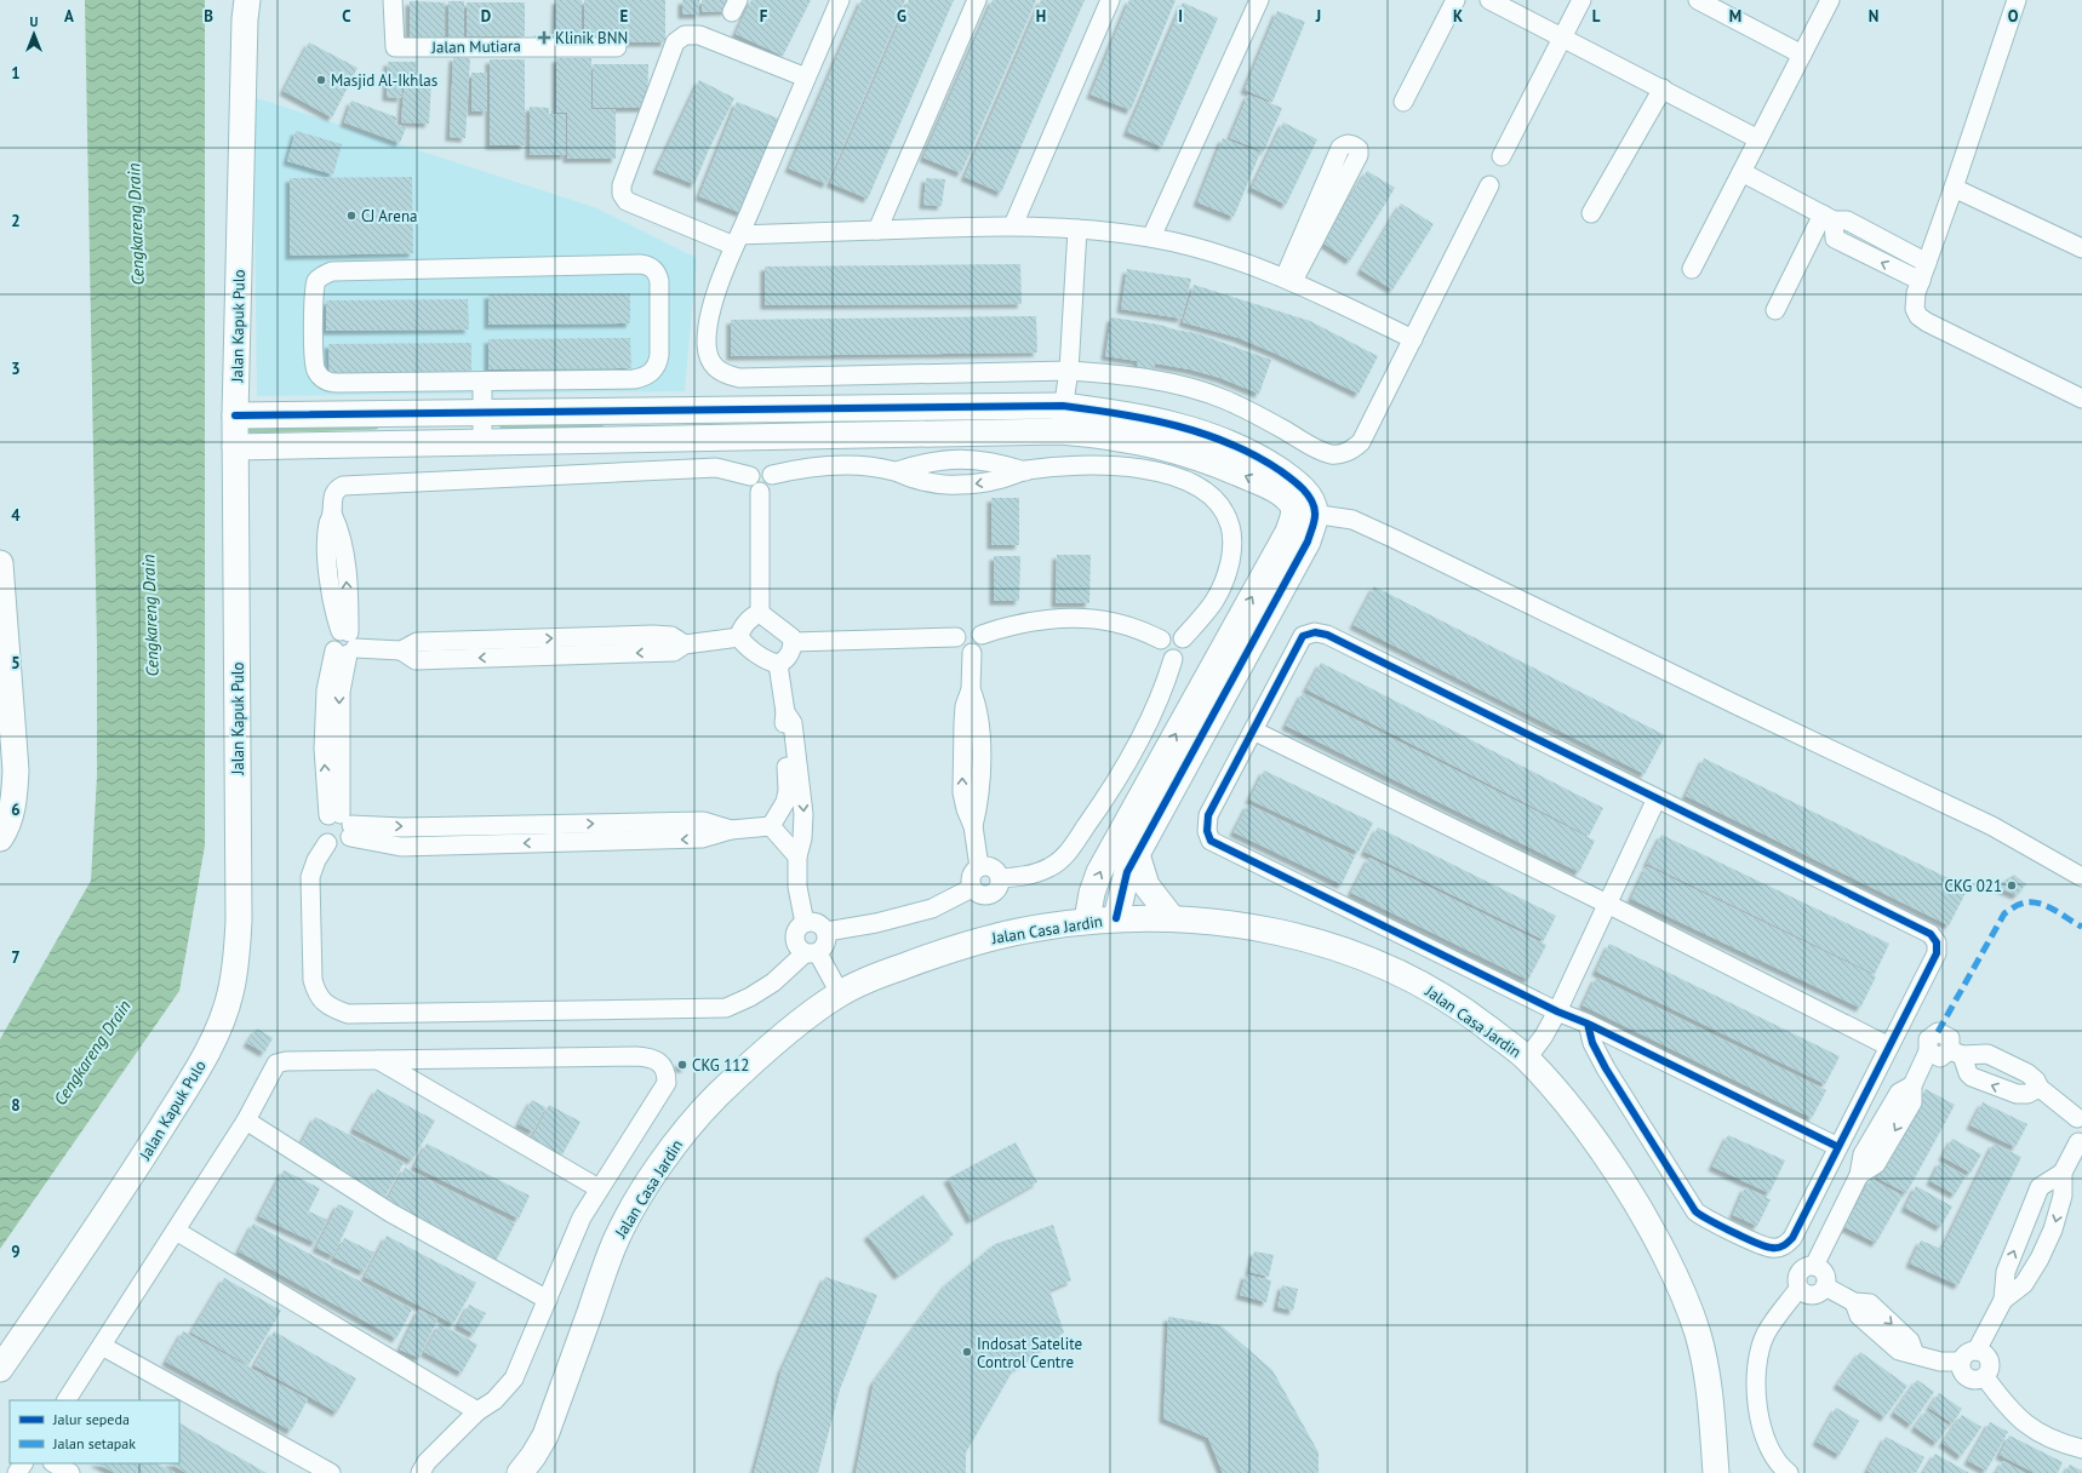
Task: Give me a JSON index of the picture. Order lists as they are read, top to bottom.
{
  "streets": {
    "street": ["Jalan Mutiara", "Jalan Kapuk Pulo", "Jalan Casa Jardin"]
  },
  "water": ["Cengkareng Drain"],
  "places": {
    "health": ["Klinik BNN"],
    "other": [
      "Masjid Al-Ikhlas",
      "CJ Arena",
      "CKG 021",
      "CKG 112",
      "Indosat Satelite Control Centre"
    ]
  },
  "legend": ["Jalur sepeda", "Jalan setapak"],
  "north": "top",
  "grid": {
    "columns": [
      "A",
      "B",
      "C",
      "D",
      "E",
      "F",
      "G",
      "H",
      "I",
      "J",
      "K",
      "L",
      "M",
      "N",
      "O"
    ],
    "rows": [
      "1",
      "2",
      "3",
      "4",
      "5",
      "6",
      "7",
      "8",
      "9"
    ]
  }
}
